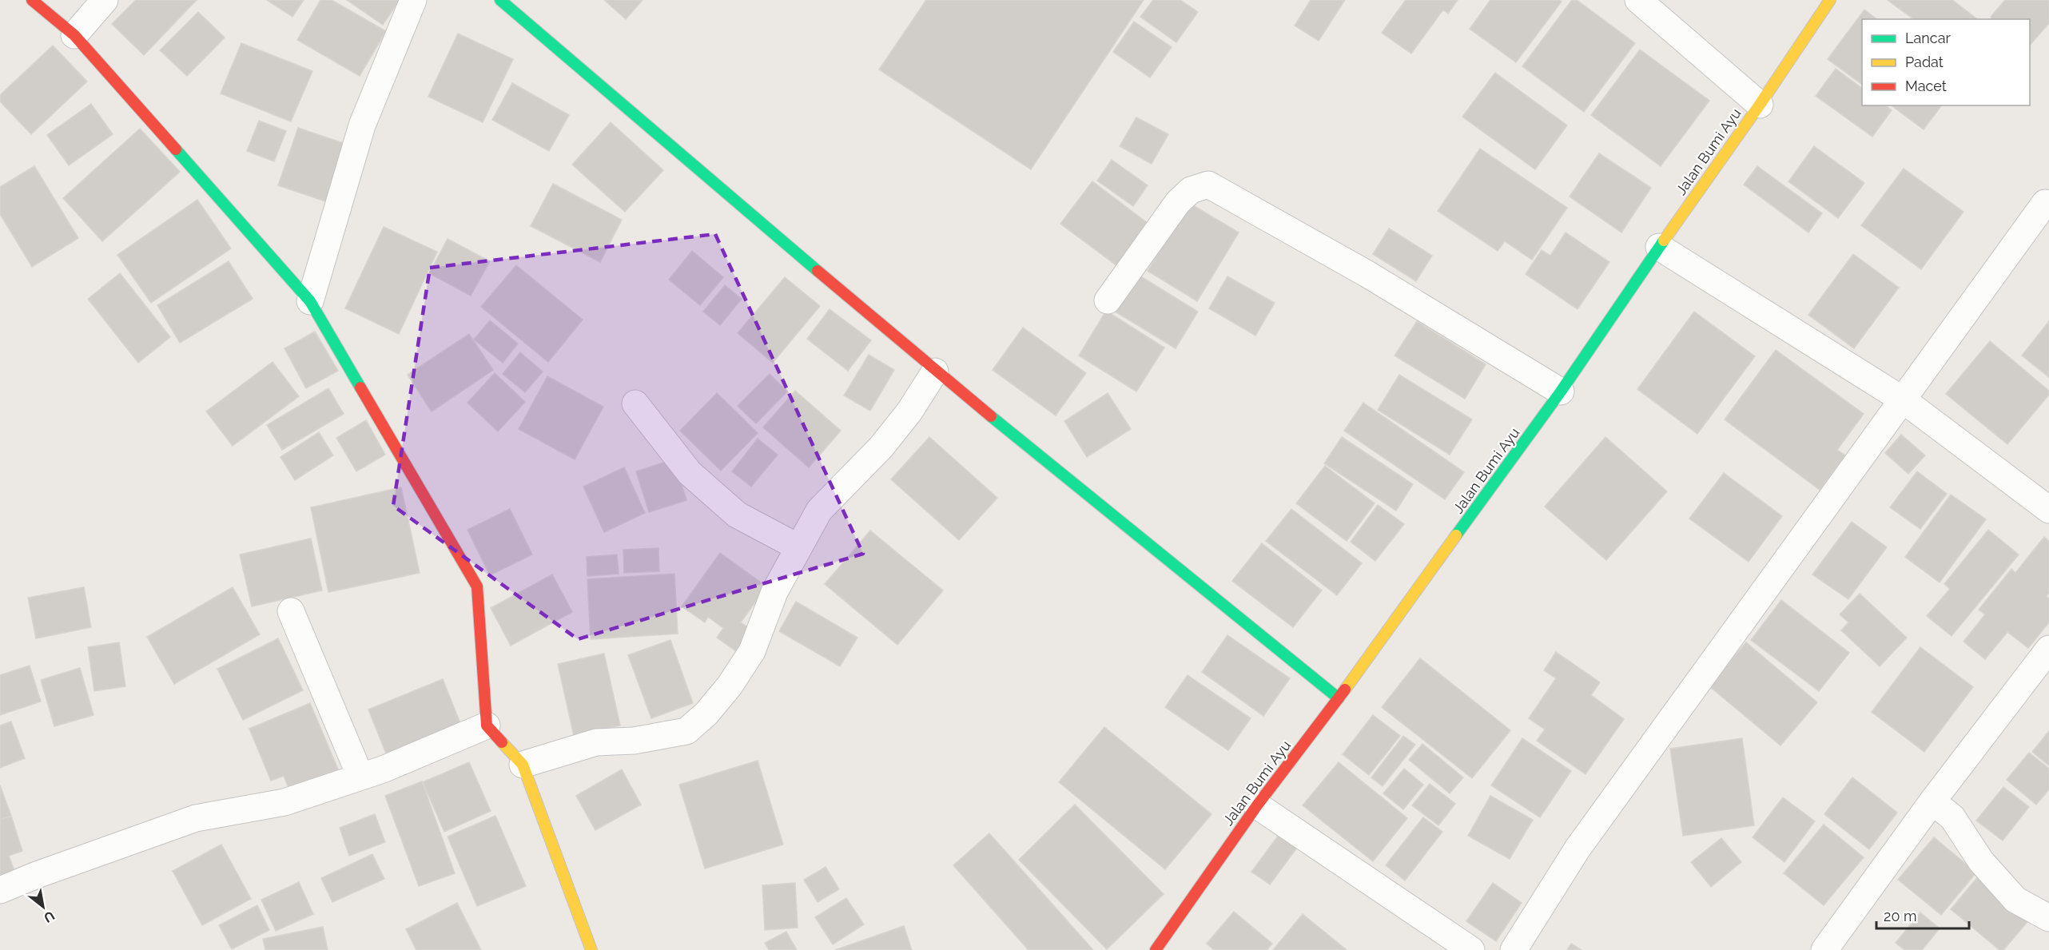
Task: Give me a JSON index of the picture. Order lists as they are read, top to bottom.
{
  "streets": {
    "street": ["Jalan Bumi Ayu"]
  },
  "legend": ["Lancar", "Padat", "Macet"],
  "scale_bar": "20 m",
  "north": "bottom right"
}
